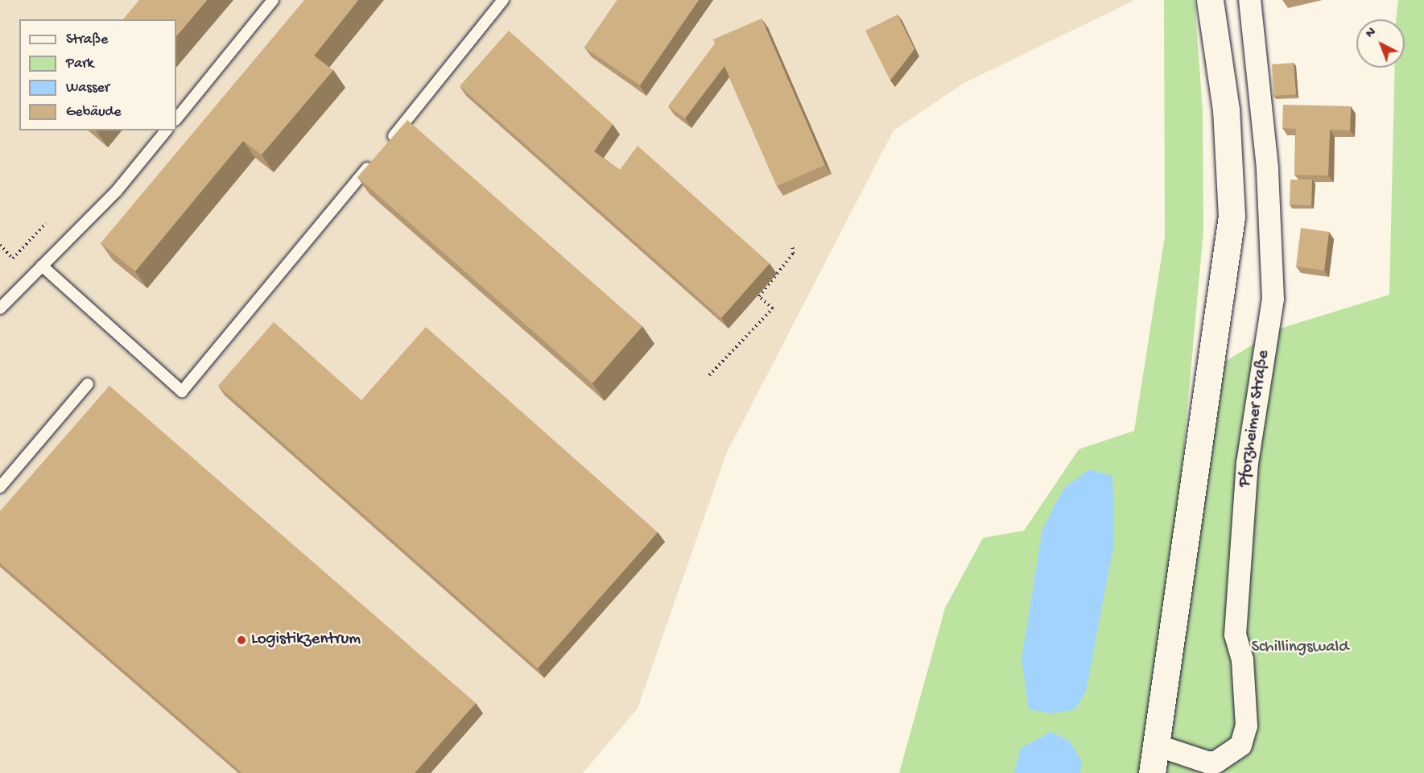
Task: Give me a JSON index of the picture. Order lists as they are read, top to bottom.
{
  "streets": {
    "street": ["Pforzheimer Straße"]
  },
  "parks": ["Schillingswald"],
  "places": ["Logistikzentrum"],
  "legend": [
    "Straße",
    "Park",
    "Wasser",
    "Gebäude"
  ],
  "north": "top left"
}
